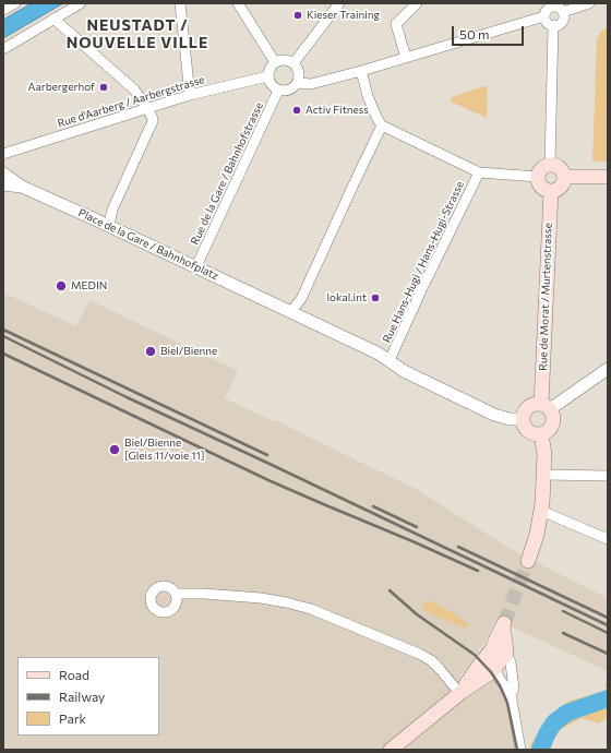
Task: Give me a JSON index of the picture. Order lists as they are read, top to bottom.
{
  "streets": {
    "main road": ["Rue de Morat / Murtenstrasse"],
    "street": [
      "Rue d'Aarberg / Aarbergstrasse",
      "Rue de la Gare / Bahnhofstrasse",
      "Place de la Gare / Bahnhofplatz",
      "Rue Hans-Hugi / Hans-Hugi-Strasse"
    ]
  },
  "crossings": [
    ["Rue d'Aarberg / Aarbergstrasse", "Rue de la Gare / Bahnhofstrasse"],
    ["Rue de la Gare / Bahnhofstrasse", "Place de la Gare / Bahnhofplatz"],
    ["Place de la Gare / Bahnhofplatz", "Rue Hans-Hugi / Hans-Hugi-Strasse"],
    ["Place de la Gare / Bahnhofplatz", "Rue de Morat / Murtenstrasse"]
  ],
  "districts": ["NEUSTADT / NOUVELLE VILLE"],
  "places": [
    "Kieser Training",
    "Aarbergerhof",
    "Activ Fitness",
    "MEDIN",
    "lokal.int",
    "Biel/Bienne",
    "Biel/Bienne [Gleis 11/voie 11]"
  ],
  "legend": ["Road", "Railway", "Park"],
  "scale_bar": "50 m"
}
